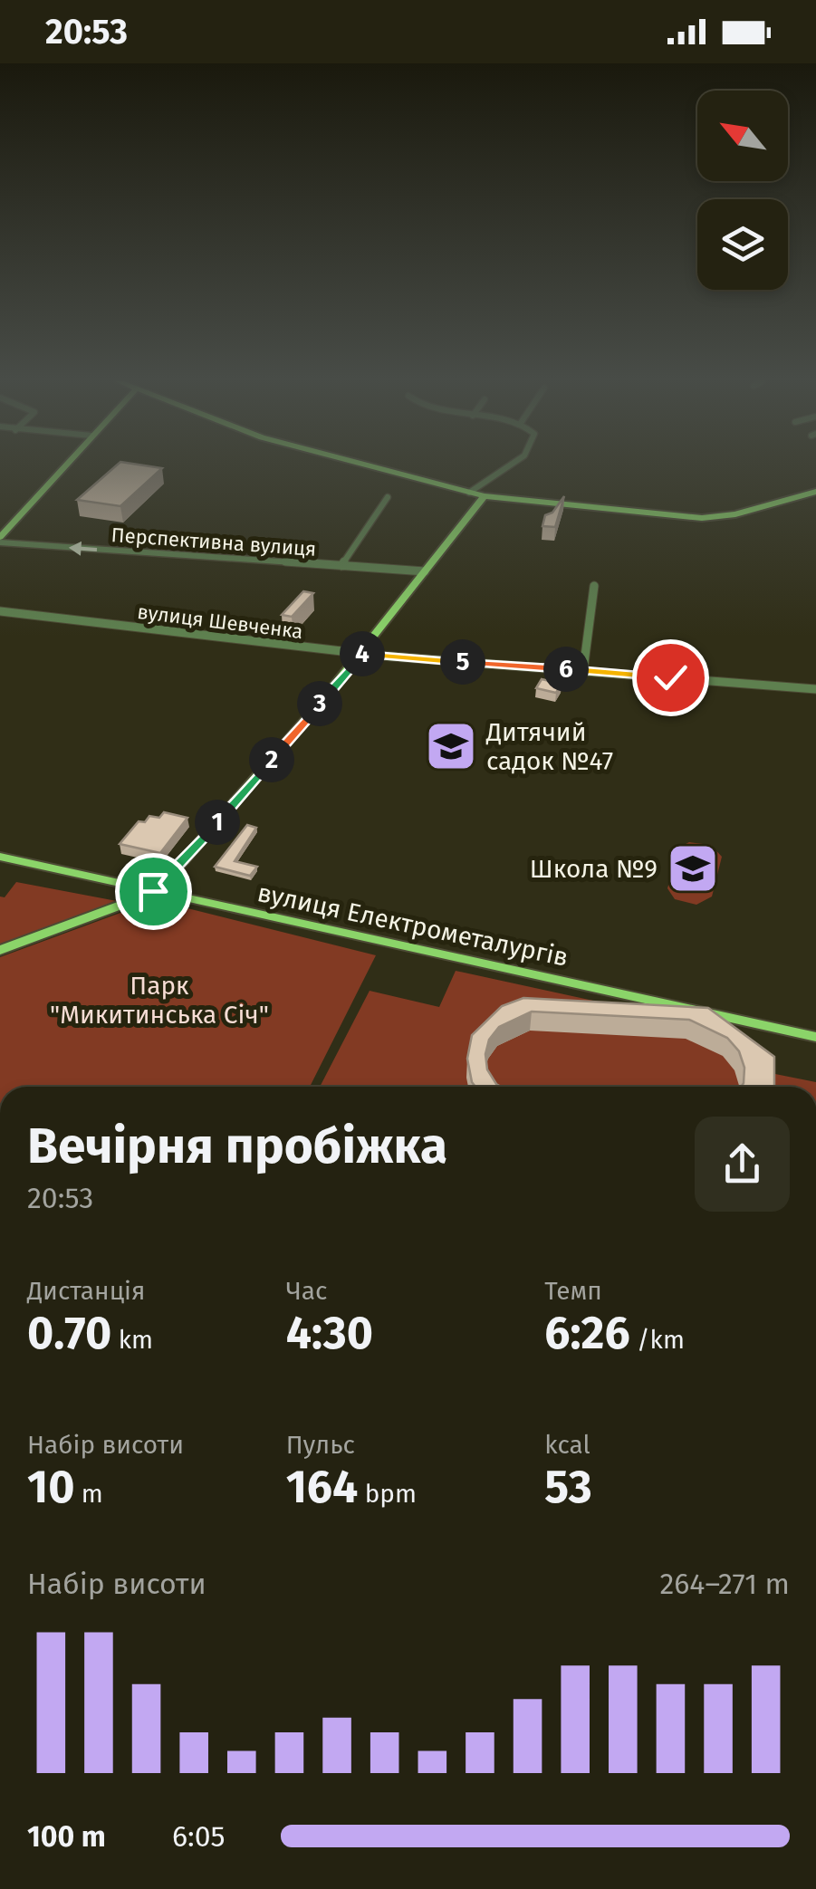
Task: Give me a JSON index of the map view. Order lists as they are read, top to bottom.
{
  "streets": {
    "main road": ["вулиця Електрометалургів"],
    "street": ["Перспективна вулиця", "вулиця Шевченка"]
  },
  "one_way": ["Перспективна вулиця"],
  "parks": ["Парк \"Микитинська Січ\""],
  "places": {
    "school or university": ["Дитячий садок №47", "Школа №9"]
  },
  "north": "top left",
  "page": {
    "status": "20:53",
    "pins": [
      "4",
      "5",
      "6",
      "3",
      "2",
      "1"
    ],
    "heading": ["Вечірня пробіжка", "20:53"],
    "stats": [
      ["Дистанція", "0.70 km"],
      ["Час", "4:30"],
      ["Темп", "6:26 /km"],
      ["Набір висоти", "10 m"],
      ["Пульс", "164 bpm"],
      ["kcal", "53"]
    ],
    "chart": ["Набір висоти", "264–271 m"],
    "list": [
      {
        "name": "100 m",
        "note": "6:05"
      }
    ]
  }
}
